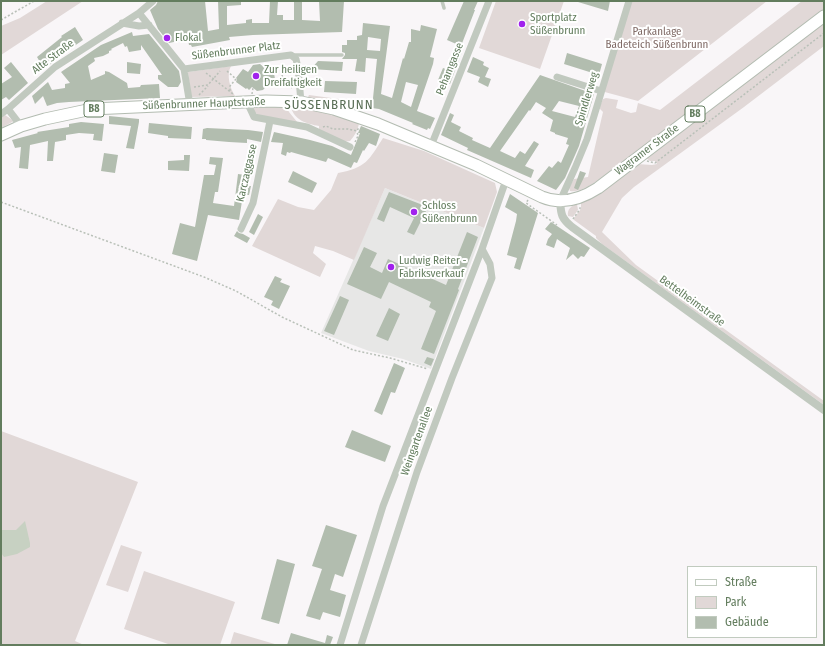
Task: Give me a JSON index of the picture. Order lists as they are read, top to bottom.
{
  "streets": {
    "main road": ["Süßenbrunner Hauptstraße", "B8", "Wagramer Straße"],
    "street": [
      "Süßenbrunner Platz",
      "Alte Straße",
      "Pehamgasse",
      "Spindlerweg",
      "Karczaggasse",
      "Bettelheimstraße",
      "Weingartenallee"
    ]
  },
  "crossings": [
    ["Süßenbrunner Platz", "Alte Straße"],
    ["Süßenbrunner Platz", "Süßenbrunner Hauptstraße"],
    ["Pehamgasse", "Süßenbrunner Hauptstraße"],
    ["Spindlerweg", "Süßenbrunner Hauptstraße"],
    ["Spindlerweg", "Wagramer Straße"],
    ["Spindlerweg", "Bettelheimstraße"],
    ["Süßenbrunner Hauptstraße", "Wagramer Straße"],
    ["Süßenbrunner Hauptstraße", "Bettelheimstraße"],
    ["Süßenbrunner Hauptstraße", "Weingartenallee"],
    ["Wagramer Straße", "Bettelheimstraße"]
  ],
  "districts": ["SÜSSENBRUNN"],
  "parks": ["Parkanlage Badeteich Süßenbrunn"],
  "places": [
    "Sportplatz Süßenbrunn",
    "Flokal",
    "Zur heiligen Dreifaltigkeit",
    "Schloss Süßenbrunn",
    "Ludwig Reiter - Fabriksverkauf"
  ],
  "legend": ["Straße", "Park", "Gebäude"]
}
